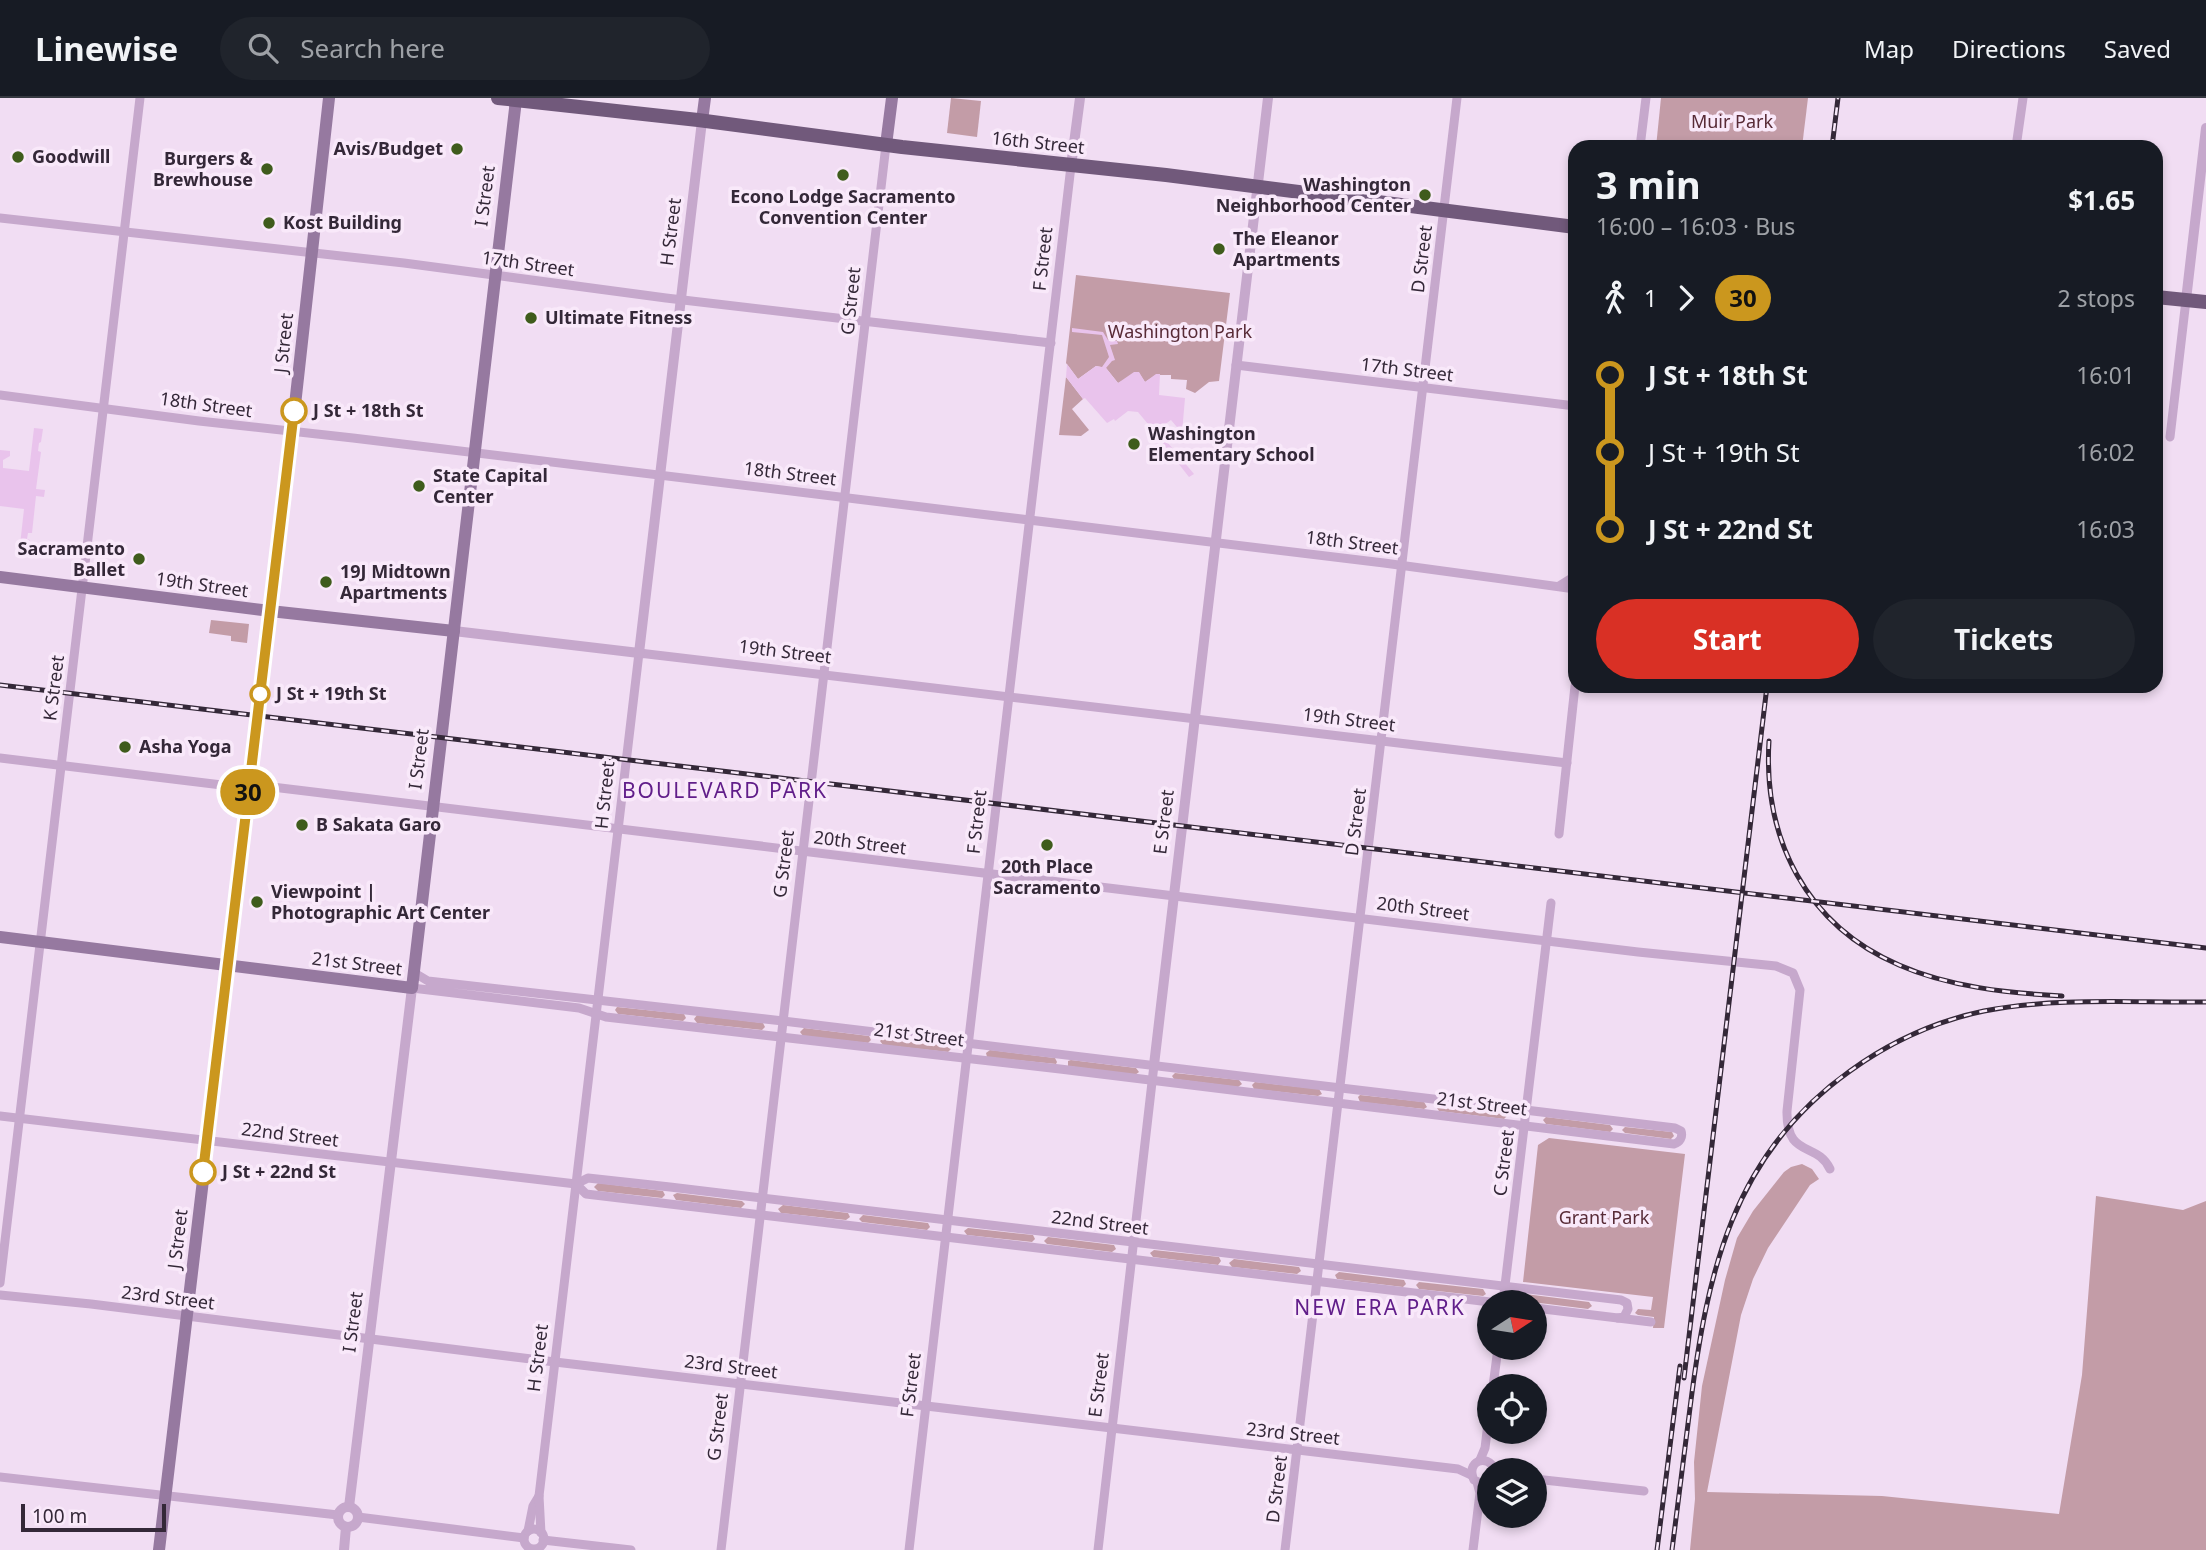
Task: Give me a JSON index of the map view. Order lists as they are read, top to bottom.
{
  "streets": {
    "main road": [
      "16th Street",
      "I Street",
      "H Street",
      "G Street",
      "J Street",
      "19th Street",
      "21st Street"
    ],
    "street": [
      "F Street",
      "D Street",
      "17th Street",
      "18th Street",
      "K Street",
      "E Street",
      "20th Street",
      "22nd Street",
      "C Street",
      "23rd Street"
    ]
  },
  "crossings": [
    ["16th Street", "I Street"],
    ["16th Street", "H Street"],
    ["16th Street", "F Street"],
    ["16th Street", "D Street"],
    ["16th Street", "G Street"],
    ["16th Street", "E Street"],
    ["I Street", "17th Street"],
    ["I Street", "18th Street"],
    ["I Street", "19th Street"],
    ["I Street", "20th Street"],
    ["I Street", "21st Street"],
    ["I Street", "22nd Street"],
    ["I Street", "23rd Street"],
    ["H Street", "17th Street"],
    ["H Street", "18th Street"],
    ["H Street", "19th Street"],
    ["H Street", "20th Street"],
    ["H Street", "21st Street"],
    ["H Street", "22nd Street"],
    ["H Street", "23rd Street"],
    ["F Street", "17th Street"],
    ["F Street", "18th Street"],
    ["F Street", "19th Street"],
    ["F Street", "20th Street"],
    ["F Street", "21st Street"],
    ["F Street", "22nd Street"],
    ["F Street", "23rd Street"],
    ["D Street", "17th Street"],
    ["D Street", "18th Street"],
    ["D Street", "19th Street"],
    ["D Street", "20th Street"],
    ["D Street", "21st Street"],
    ["D Street", "22nd Street"],
    ["D Street", "23rd Street"],
    ["17th Street", "G Street"],
    ["17th Street", "J Street"],
    ["17th Street", "K Street"],
    ["17th Street", "E Street"],
    ["G Street", "18th Street"],
    ["G Street", "19th Street"],
    ["G Street", "20th Street"],
    ["G Street", "21st Street"],
    ["G Street", "22nd Street"],
    ["G Street", "23rd Street"],
    ["J Street", "18th Street"],
    ["J Street", "19th Street"],
    ["J Street", "20th Street"],
    ["J Street", "21st Street"],
    ["J Street", "22nd Street"],
    ["J Street", "23rd Street"],
    ["18th Street", "K Street"],
    ["18th Street", "E Street"],
    ["19th Street", "K Street"],
    ["19th Street", "E Street"],
    ["K Street", "20th Street"],
    ["K Street", "21st Street"],
    ["K Street", "22nd Street"],
    ["E Street", "20th Street"],
    ["E Street", "21st Street"],
    ["E Street", "22nd Street"],
    ["E Street", "23rd Street"],
    ["20th Street", "C Street"],
    ["21st Street", "C Street"],
    ["22nd Street", "C Street"]
  ],
  "districts": ["BOULEVARD PARK", "NEW ERA PARK"],
  "parks": ["Muir Park", "Washington Park", "Grant Park"],
  "places": [
    "Avis/Budget",
    "Goodwill",
    "Burgers & Brewhouse",
    "Econo Lodge Sacramento Convention Center",
    "Washington Neighborhood Center",
    "Kost Building",
    "The Eleanor Apartments",
    "Ultimate Fitness",
    "J St + 18th St",
    "Washington Elementary School",
    "State Capital Center",
    "Sacramento Ballet",
    "19J Midtown Apartments",
    "J St + 19th St",
    "Asha Yoga",
    "B Sakata Garo",
    "20th Place Sacramento",
    "Viewpoint | Photographic Art Center",
    "J St + 22nd St"
  ],
  "lines": ["bus line 30"],
  "scale_bar": "100 m",
  "north": "right",
  "page": {
    "header": "Linewise",
    "search": "Search here",
    "nav": ["Map", "Directions", "Saved"],
    "on_map": "30",
    "heading": ["3 min", "16:00 – 16:03 · Bus", "$1.65"],
    "legs": ["1", "30", "2 stops"],
    "list": [
      {
        "name": "J St + 18th St",
        "value": "16:01"
      },
      {
        "name": "J St + 19th St",
        "value": "16:02"
      },
      {
        "name": "J St + 22nd St",
        "value": "16:03"
      }
    ],
    "buttons": ["Start", "Tickets"],
    "scale": "100 m"
  }
}
